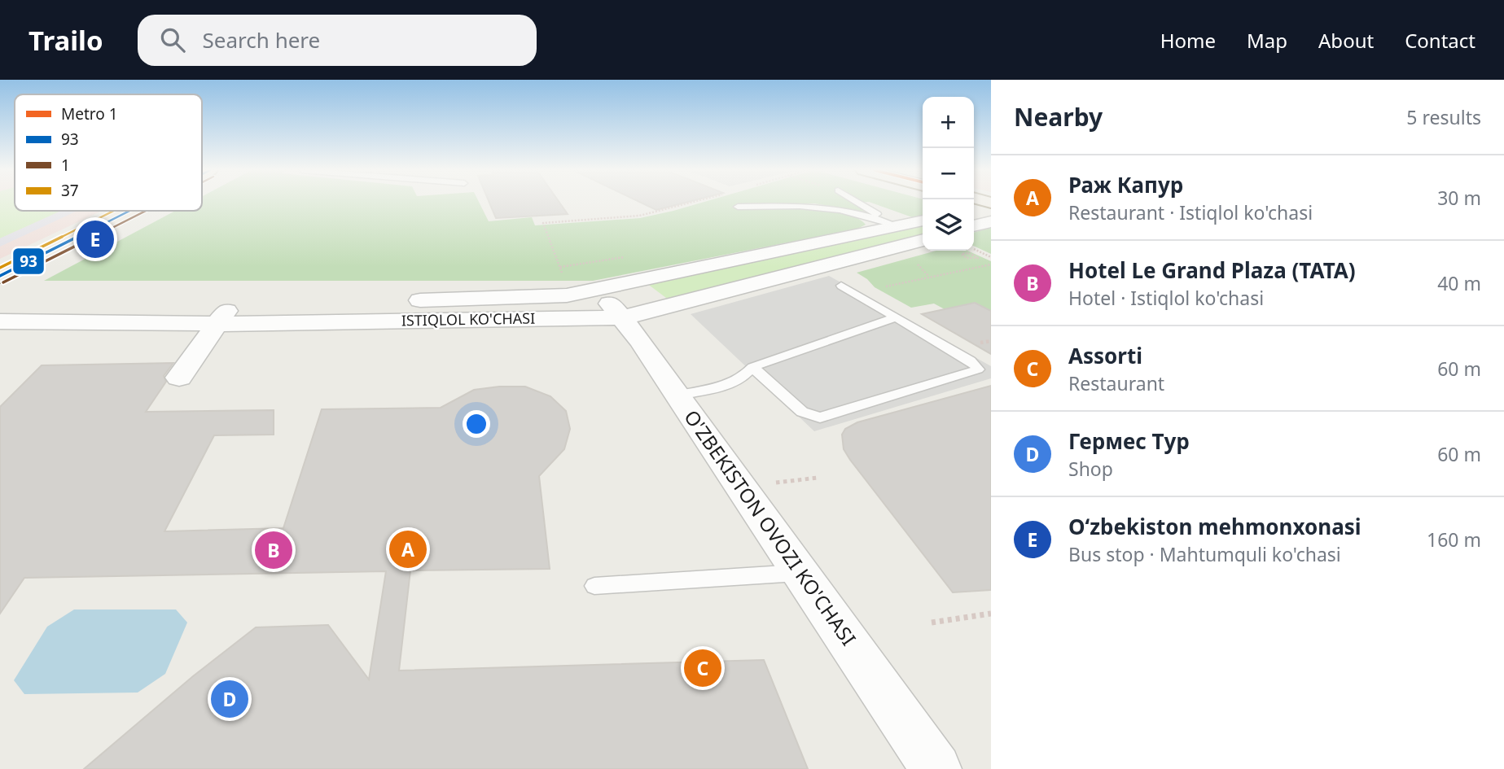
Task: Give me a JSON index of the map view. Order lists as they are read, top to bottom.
{
  "streets": {
    "street": ["ISTIQLOL KO'CHASI", "O'ZBEKISTON OVOZI KO'CHASI"]
  },
  "crossings": [
    ["ISTIQLOL KO'CHASI", "O'ZBEKISTON OVOZI KO'CHASI"]
  ],
  "lines": ["transit line 93", "transit line 1", "transit line 37"],
  "legend": [
    "Metro 1",
    "93",
    "1",
    "37"
  ],
  "page": {
    "header": "Trailo",
    "search": "Search here",
    "nav": [
      "Home",
      "Map",
      "About",
      "Contact"
    ],
    "heading": ["Nearby", "5 results"],
    "map_buttons": ["+", "−"],
    "list": [
      {
        "mark": "A",
        "name": "Раж Капур",
        "note": "Restaurant · Istiqlol ko'chasi",
        "value": "30 m"
      },
      {
        "mark": "B",
        "name": "Hotel Le Grand Plaza (TATA)",
        "note": "Hotel · Istiqlol ko'chasi",
        "value": "40 m"
      },
      {
        "mark": "C",
        "name": "Assorti",
        "note": "Restaurant",
        "value": "60 m"
      },
      {
        "mark": "D",
        "name": "Гермес Тур",
        "note": "Shop",
        "value": "60 m"
      },
      {
        "mark": "E",
        "name": "Oʻzbekiston mehmonxonasi",
        "note": "Bus stop · Mahtumquli ko'chasi",
        "value": "160 m"
      }
    ],
    "pins": [
      "E",
      "A",
      "B",
      "C",
      "D"
    ]
  }
}
